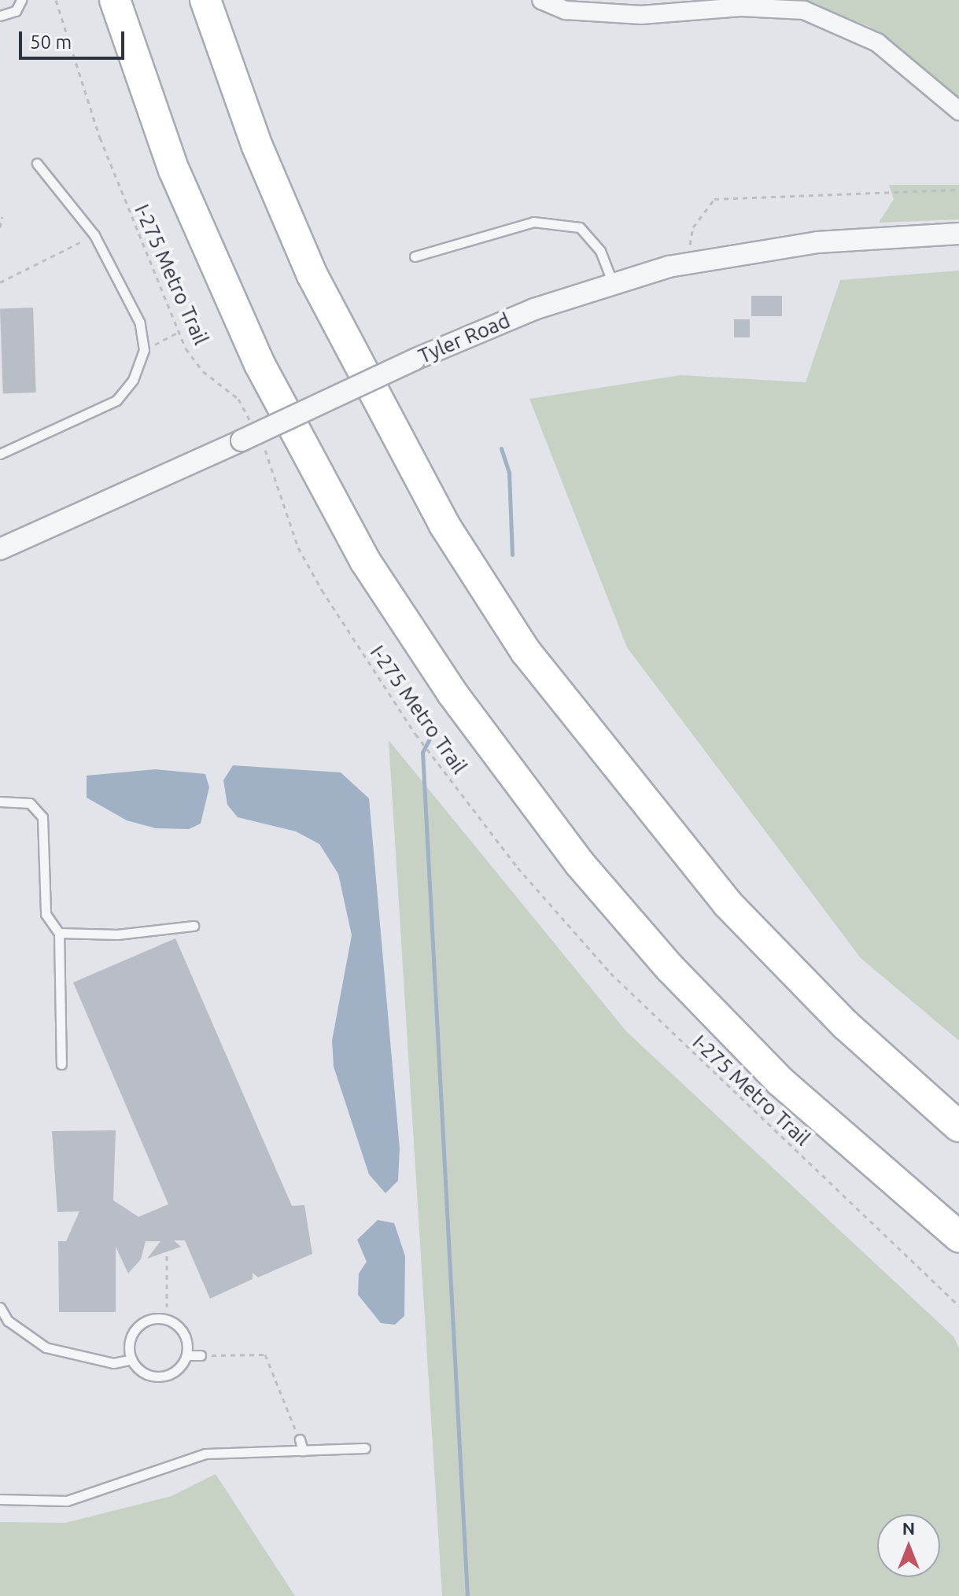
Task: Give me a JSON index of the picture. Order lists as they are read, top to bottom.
{
  "streets": {
    "street": ["Tyler Road"],
    "path": ["I-275 Metro Trail"]
  },
  "crossings": [
    ["I-275 Metro Trail", "Tyler Road"]
  ],
  "scale_bar": "50 m",
  "north": "top"
}
